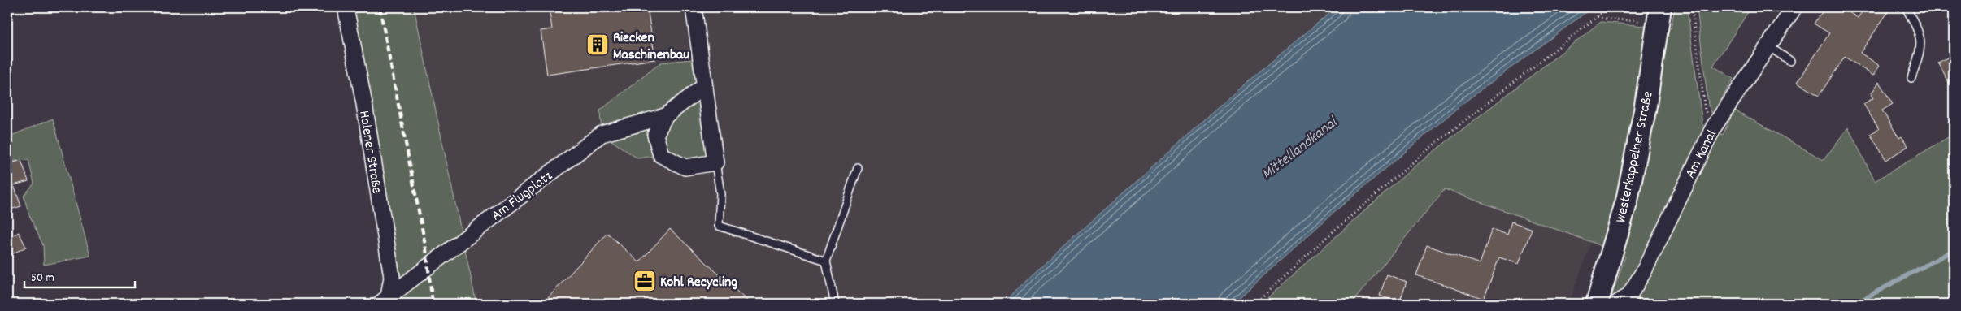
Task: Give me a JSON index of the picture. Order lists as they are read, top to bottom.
{
  "streets": {
    "main road": ["Westerkappelner Straße"],
    "street": ["Halener Straße", "Am Kanal", "Am Flugplatz"]
  },
  "crossings": [
    ["Halener Straße", "Am Flugplatz"],
    ["Am Kanal", "Westerkappelner Straße"]
  ],
  "water": ["Mittellandkanal"],
  "places": {
    "building": ["Riecken Maschinenbau"],
    "office": ["Kohl Recycling"]
  },
  "scale_bar": "50 m"
}
